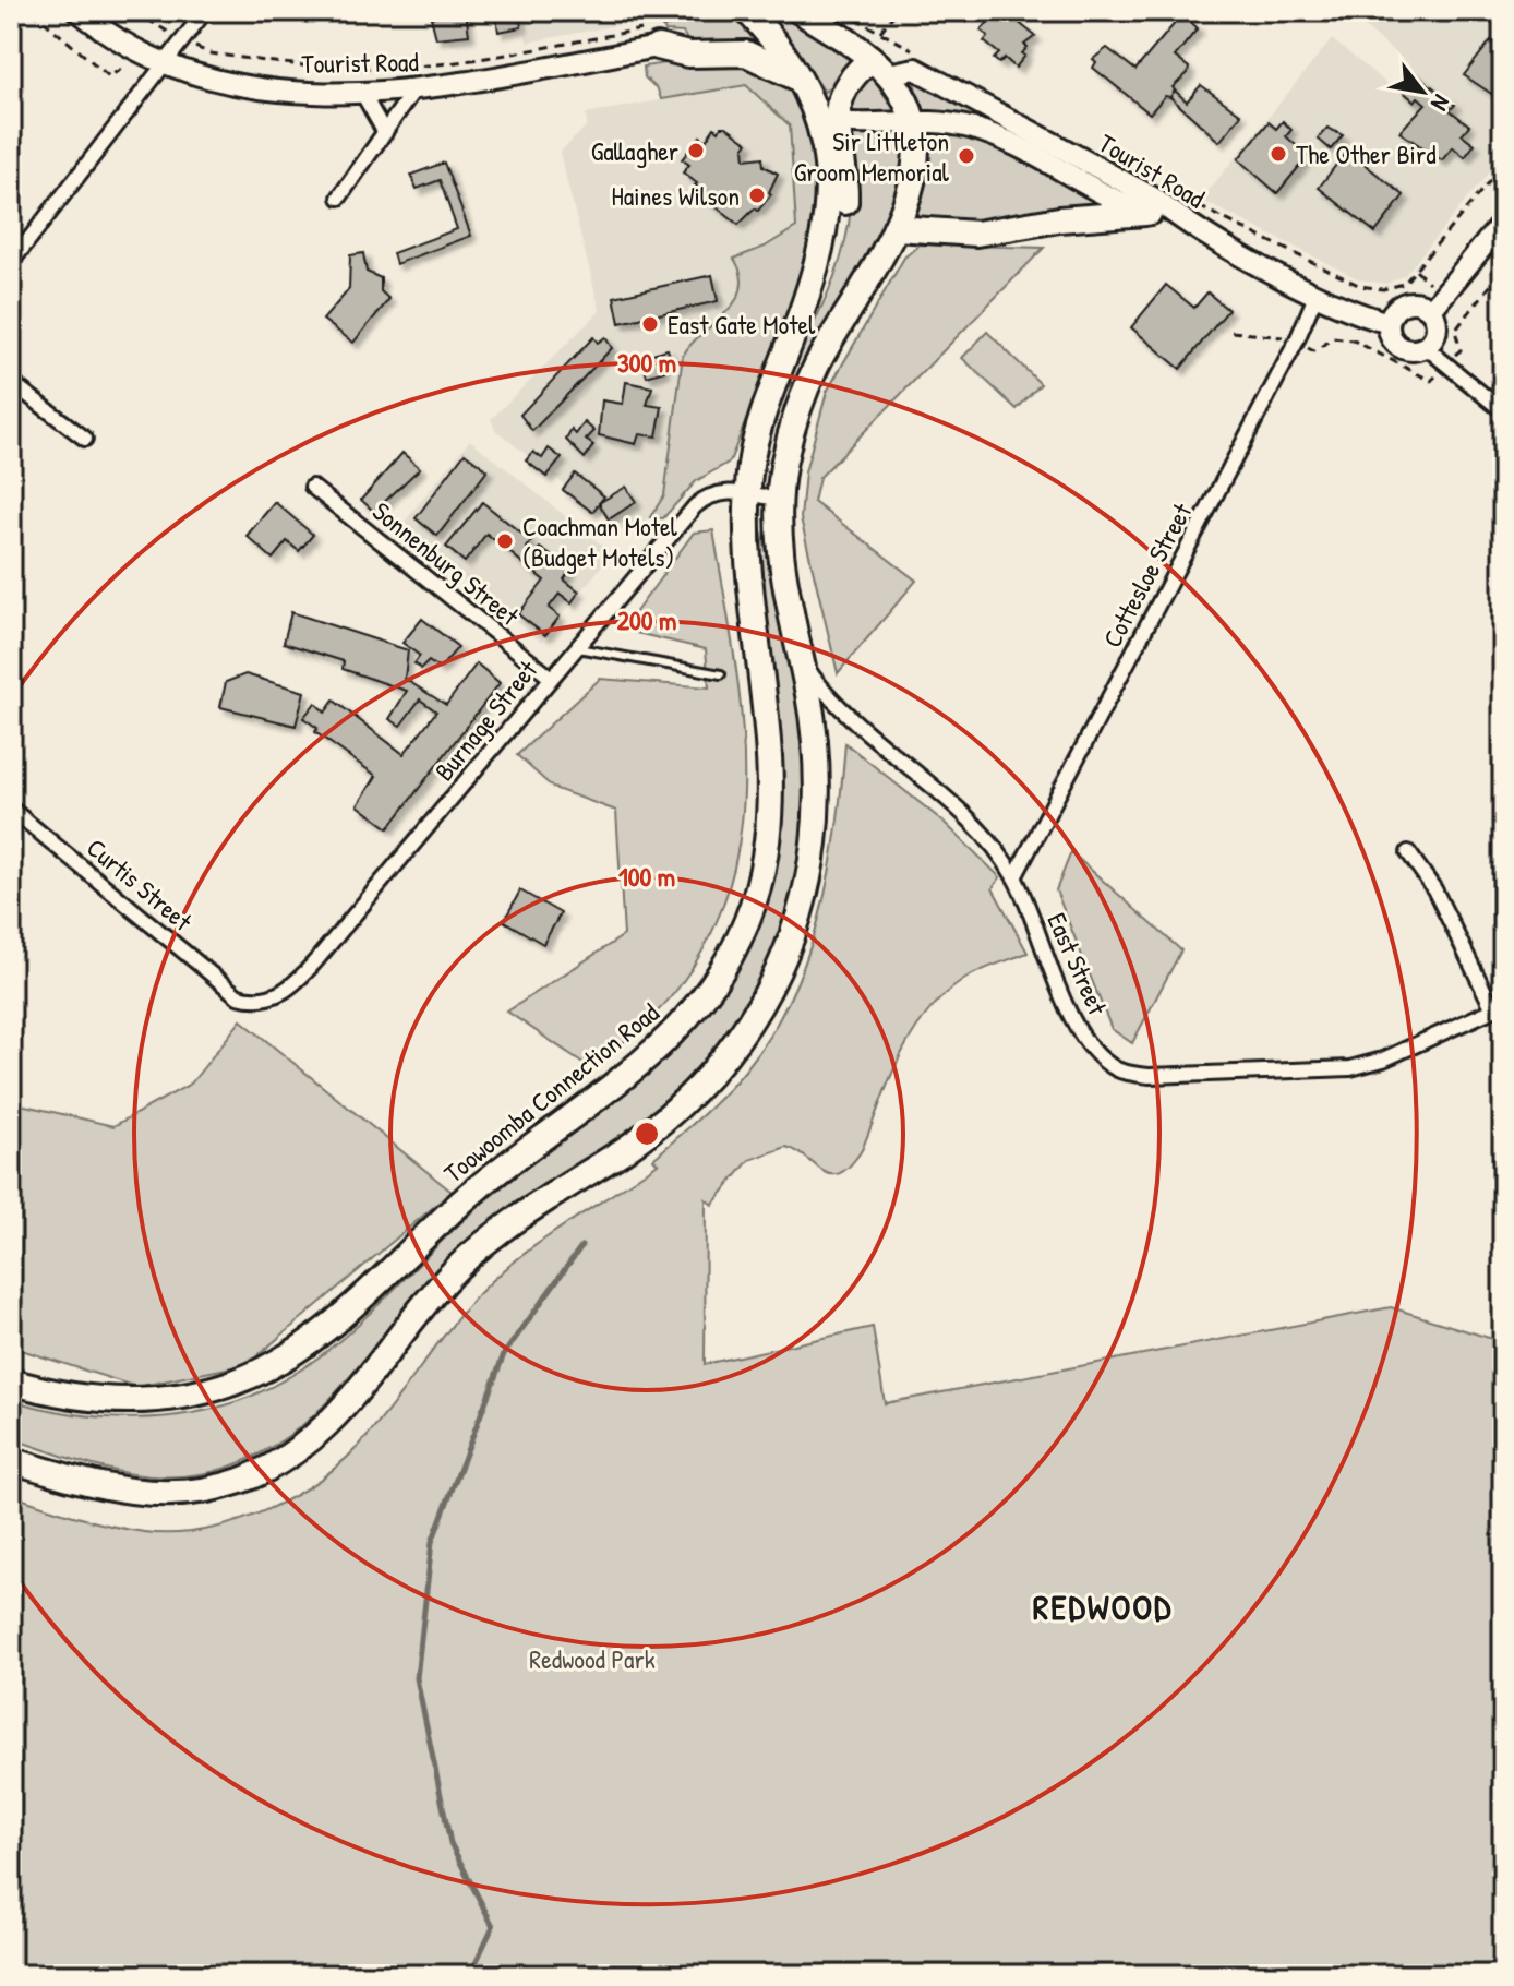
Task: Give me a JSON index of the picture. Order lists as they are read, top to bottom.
{
  "streets": {
    "highway": ["Toowoomba Connection Road"],
    "street": [
      "Tourist Road",
      "Sonnenburg Street",
      "Cottesloe Street",
      "Burnage Street",
      "Curtis Street",
      "East Street"
    ]
  },
  "crossings": [
    ["Tourist Road", "Cottesloe Street"],
    ["Tourist Road", "Toowoomba Connection Road"],
    ["Sonnenburg Street", "Burnage Street"],
    ["Cottesloe Street", "East Street"],
    ["Burnage Street", "Curtis Street"],
    ["Burnage Street", "Toowoomba Connection Road"]
  ],
  "districts": ["REDWOOD"],
  "parks": ["Redwood Park"],
  "places": [
    "Gallagher",
    "The Other Bird",
    "Sir Littleton Groom Memorial",
    "Haines Wilson",
    "East Gate Motel",
    "Coachman Motel (Budget Motels)"
  ],
  "north": "bottom right",
  "rings": ["300 m", "200 m", "100 m"]
}
